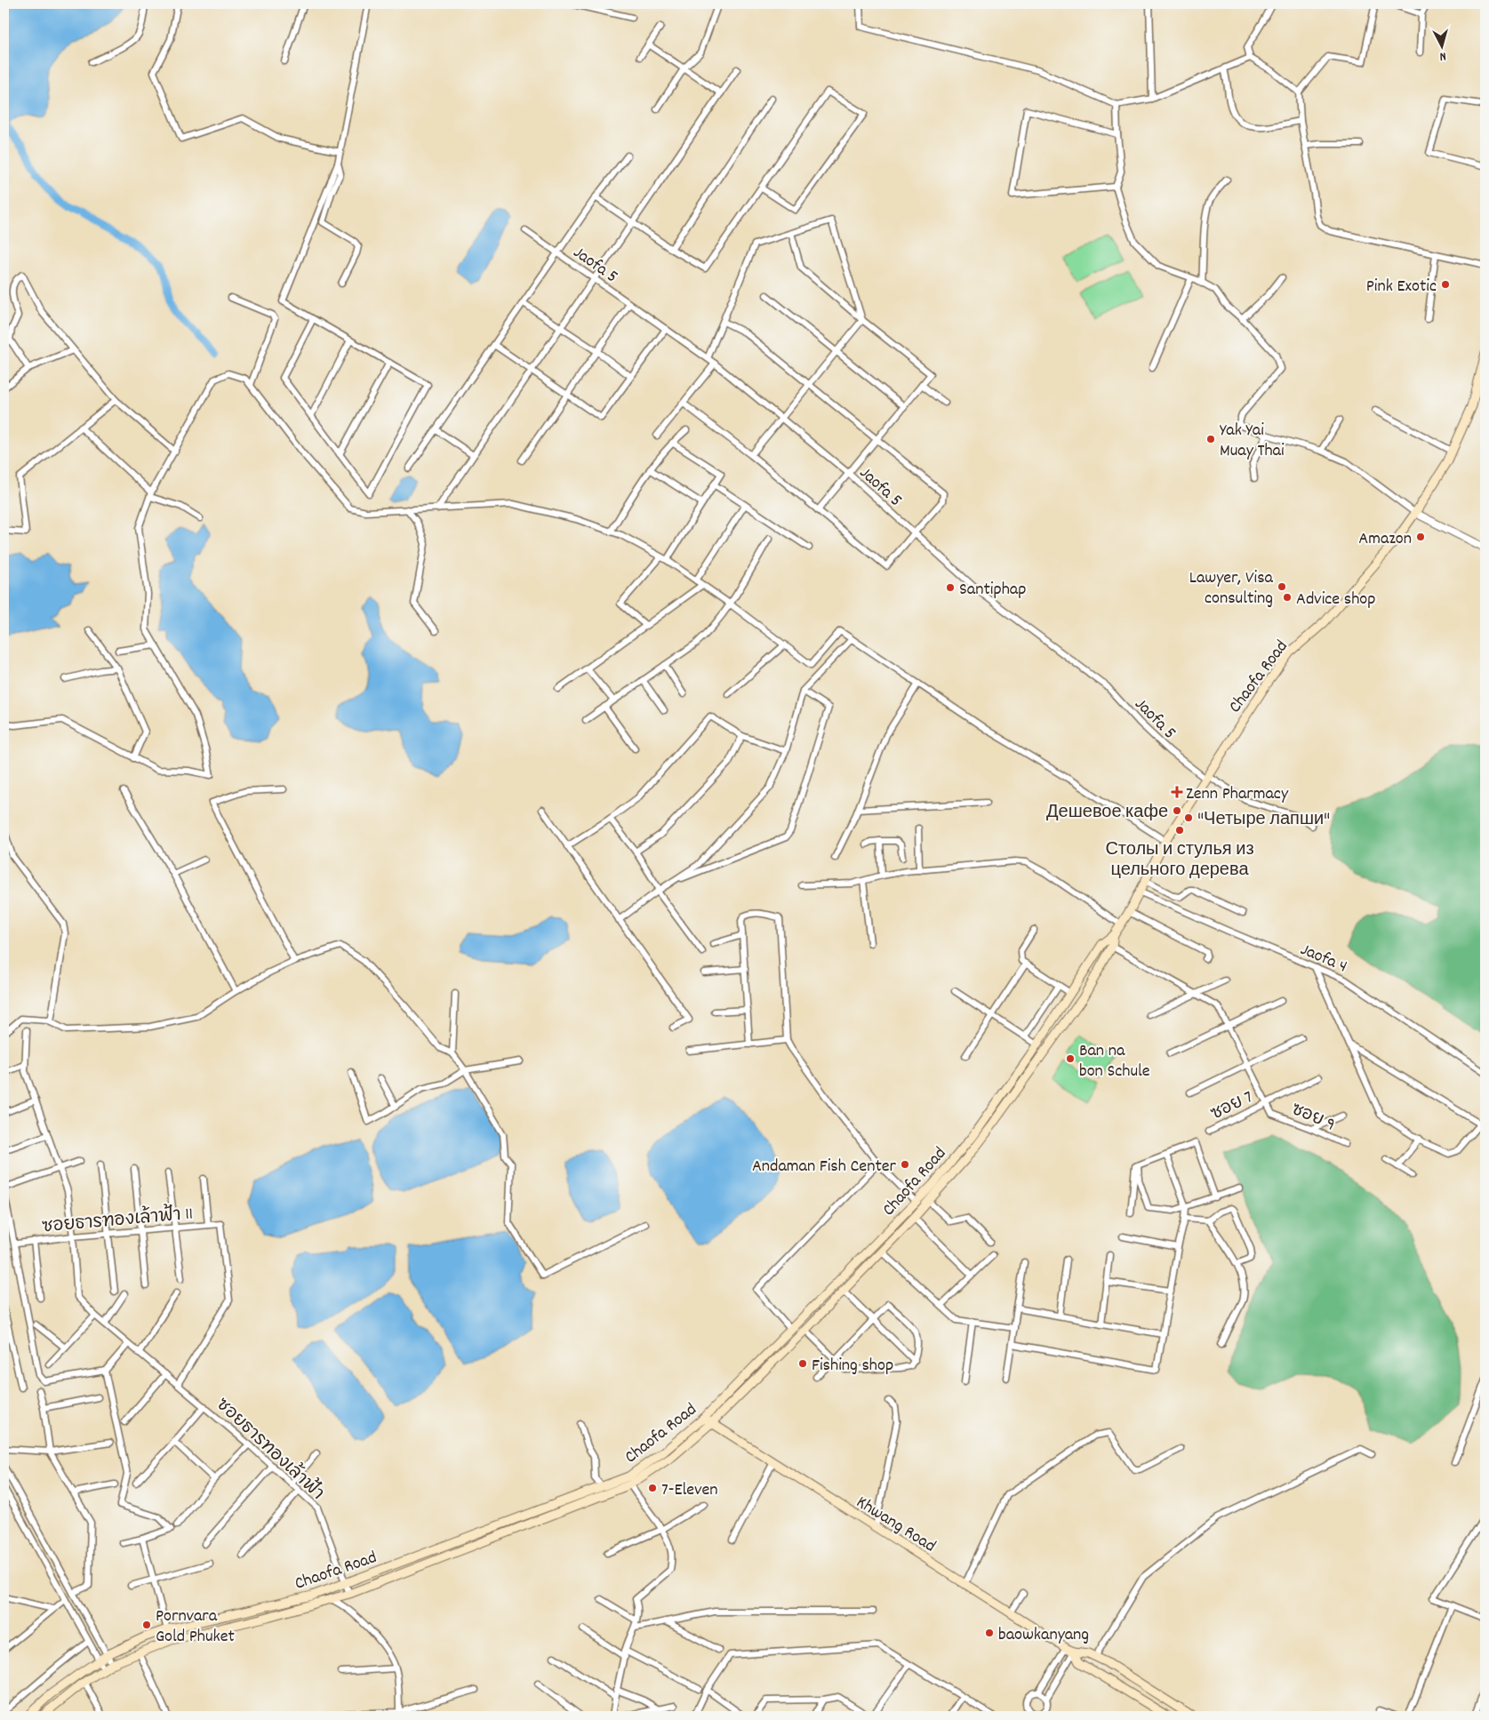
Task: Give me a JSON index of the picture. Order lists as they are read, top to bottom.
{
  "streets": {
    "main road": ["Chaofa Road", "Khwang Road"],
    "street": [
      "Jaofa 5",
      "Jaofa 4",
      "ซอย 7",
      "ซอย 9",
      "ซอยธารทองเล้าฟ้า 11",
      "ซอยธารทองเล้าฟ้า"
    ]
  },
  "crossings": [
    ["Jaofa 5", "Chaofa Road"],
    ["Chaofa Road", "Jaofa 4"],
    ["Chaofa Road", "ซอยธารทองเล้าฟ้า"],
    ["Chaofa Road", "Khwang Road"],
    ["ซอย 7", "ซอย 9"],
    ["ซอยธารทองเล้าฟ้า 11", "ซอยธารทองเล้าฟ้า"]
  ],
  "places": {
    "other": [
      "Pink Exotic",
      "Yak Yai Muay Thai",
      "Amazon",
      "Lawyer, Visa consulting",
      "Santiphap",
      "Advice shop",
      "Дешевое кафе",
      "\"Четыре лапши\"",
      "Столы и стулья из цельного дерева",
      "Ban na bon Schule",
      "Andaman Fish Center",
      "Fishing shop",
      "7-Eleven",
      "Pornvara Gold Phuket",
      "baowkanyang"
    ],
    "health": ["Zenn Pharmacy"]
  },
  "north": "bottom"
}
